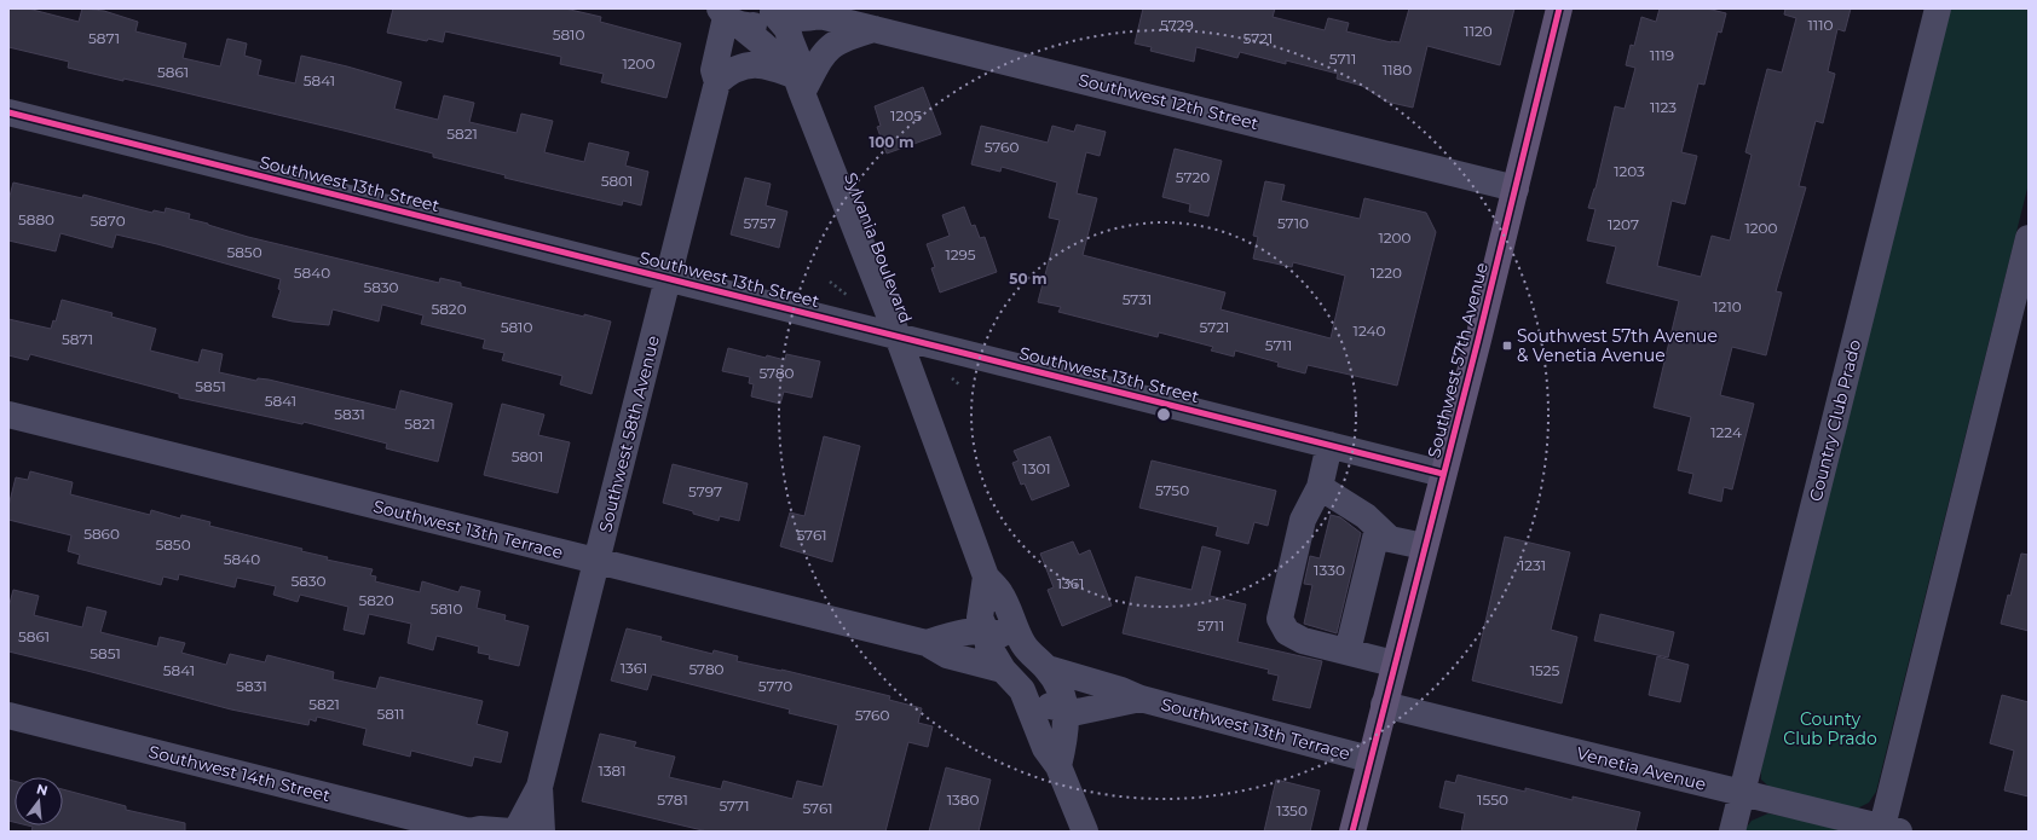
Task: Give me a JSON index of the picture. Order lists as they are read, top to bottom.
{
  "streets": {
    "main road": ["Southwest 57th Avenue"],
    "street": [
      "Southwest 12th Street",
      "Southwest 13th Street",
      "Sylvania Boulevard",
      "Country Club Prado",
      "Southwest 58th Avenue",
      "Southwest 13th Terrace",
      "Venetia Avenue",
      "Southwest 14th Street"
    ]
  },
  "crossings": [
    ["Southwest 12th Street", "Sylvania Boulevard"],
    ["Southwest 12th Street", "Southwest 57th Avenue"],
    ["Southwest 13th Street", "Sylvania Boulevard"],
    ["Southwest 13th Street", "Southwest 57th Avenue"],
    ["Southwest 13th Street", "Southwest 58th Avenue"],
    ["Sylvania Boulevard", "Southwest 58th Avenue"],
    ["Sylvania Boulevard", "Southwest 13th Terrace"],
    ["Southwest 57th Avenue", "Southwest 13th Terrace"],
    ["Southwest 57th Avenue", "Venetia Avenue"],
    ["Country Club Prado", "Venetia Avenue"],
    ["Southwest 58th Avenue", "Southwest 13th Terrace"],
    ["Southwest 58th Avenue", "Southwest 14th Street"]
  ],
  "parks": ["County Club Prado"],
  "places": {
    "transit": ["Southwest 57th Avenue & Venetia Avenue"]
  },
  "house_numbers": [
    "5729",
    "1110",
    "1120",
    "5810",
    "5871",
    "5721",
    "1119",
    "5711",
    "1200",
    "1180",
    "5861",
    "5841",
    "1123",
    "1205",
    "5821",
    "5760",
    "1203",
    "5720",
    "5801",
    "5880",
    "5870",
    "5757",
    "5710",
    "1207",
    "1200",
    "1200",
    "5850",
    "1295",
    "5840",
    "1220",
    "5830",
    "5731",
    "1210",
    "5820",
    "5810",
    "5721",
    "1240",
    "5871",
    "5711",
    "5780",
    "5851",
    "5841",
    "5831",
    "5821",
    "1224",
    "5801",
    "1301",
    "5750",
    "5797",
    "5860",
    "5761",
    "5850",
    "5840",
    "1231",
    "1330",
    "5830",
    "1361",
    "5820",
    "5810",
    "5711",
    "5861",
    "5851",
    "1361",
    "5780",
    "5841",
    "1525",
    "5831",
    "5770",
    "5821",
    "5811",
    "5760",
    "1381",
    "5781",
    "1380",
    "1550",
    "5771",
    "5761",
    "1350"
  ],
  "north": "top",
  "rings": ["100 m", "50 m"]
}
